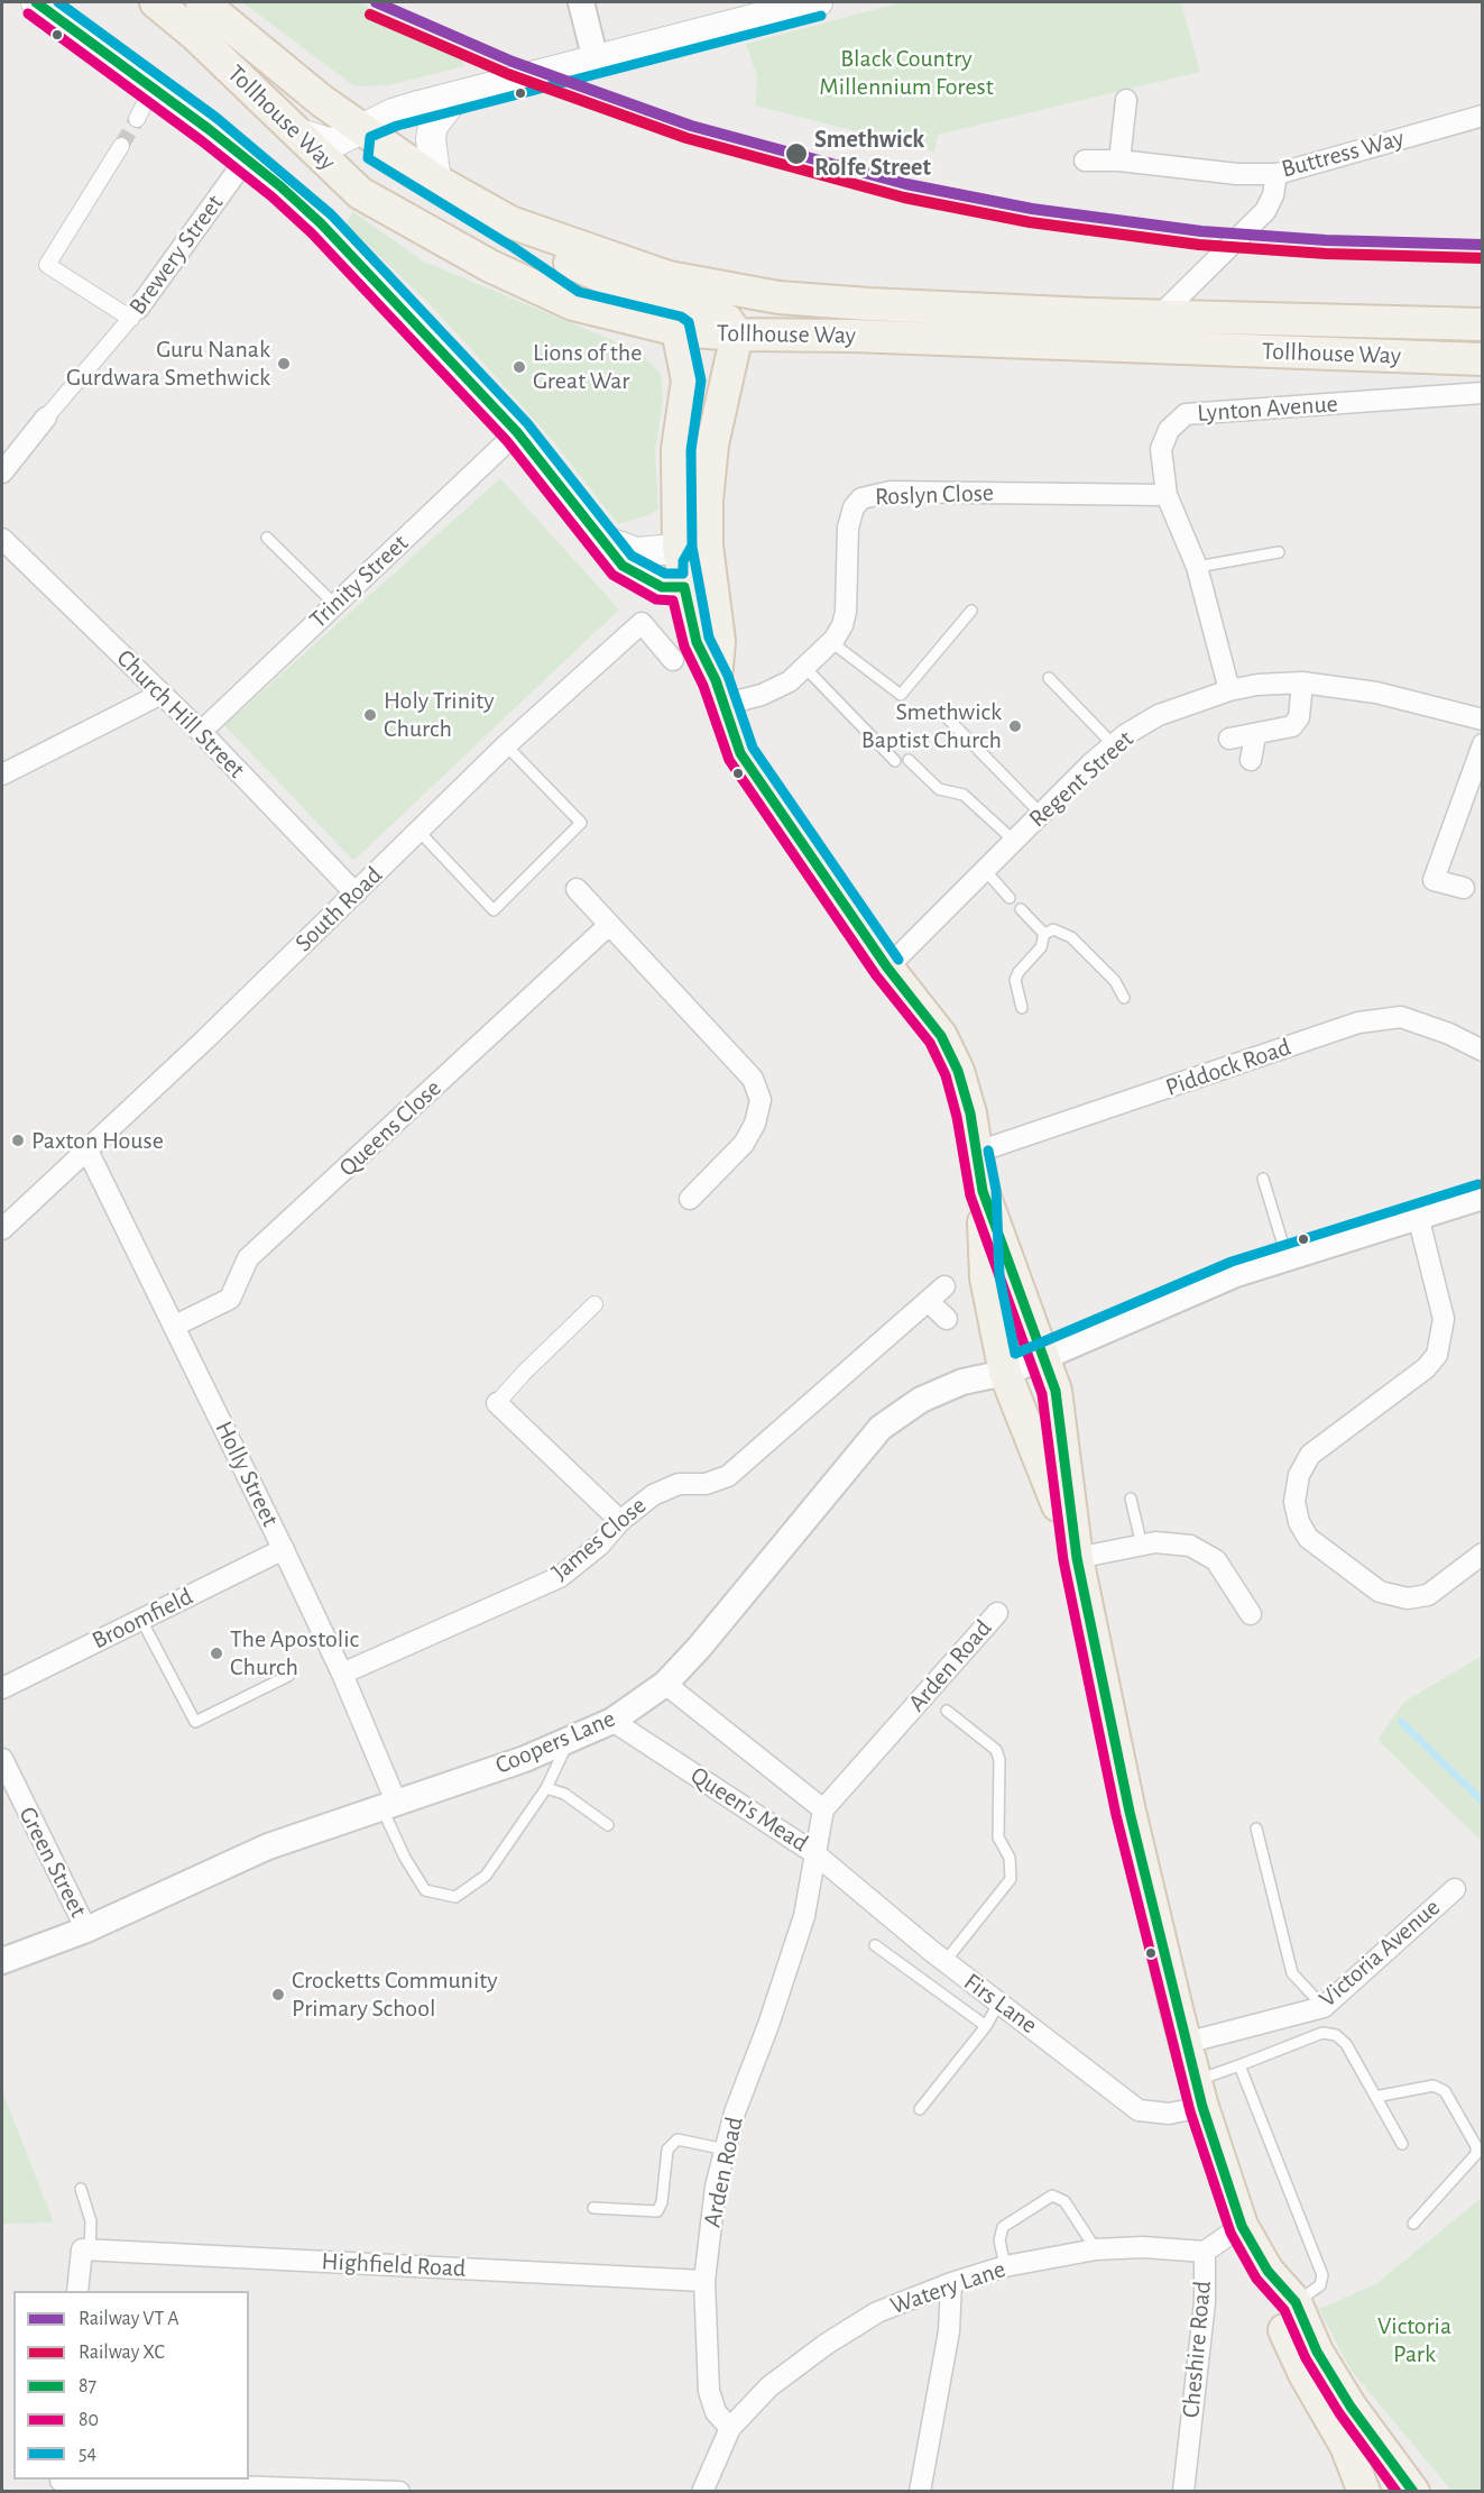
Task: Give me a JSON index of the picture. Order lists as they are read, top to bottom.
{
  "streets": {
    "main road": ["Tollhouse Way"],
    "street": [
      "Buttress Way",
      "Brewery Street",
      "Lynton Avenue",
      "Roslyn Close",
      "Trinity Street",
      "Church Hill Street",
      "Regent Street",
      "South Road",
      "Piddock Road",
      "Queens Close",
      "Holly Street",
      "James Close",
      "Broomfield",
      "Arden Road",
      "Coopers Lane",
      "Queen's Mead",
      "Green Street",
      "Victoria Avenue",
      "Firs Lane",
      "Highfield Road",
      "Watery Lane",
      "Cheshire Road"
    ]
  },
  "crossings": [
    ["Lynton Avenue", "Roslyn Close"],
    ["Lynton Avenue", "Regent Street"],
    ["Trinity Street", "Church Hill Street"],
    ["Church Hill Street", "South Road"],
    ["South Road", "Holly Street"],
    ["Queens Close", "Holly Street"],
    ["Holly Street", "James Close"],
    ["Holly Street", "Broomfield"],
    ["Holly Street", "Coopers Lane"],
    ["Arden Road", "Queen's Mead"],
    ["Arden Road", "Firs Lane"],
    ["Arden Road", "Highfield Road"],
    ["Arden Road", "Watery Lane"],
    ["Coopers Lane", "Queen's Mead"],
    ["Coopers Lane", "Green Street"],
    ["Queen's Mead", "Firs Lane"],
    ["Watery Lane", "Cheshire Road"]
  ],
  "parks": ["Black Country Millennium Forest", "Victoria Park"],
  "places": [
    "Smethwick Rolfe Street",
    "Guru Nanak Gurdwara Smethwick",
    "Lions of the Great War",
    "Holy Trinity Church",
    "Smethwick Baptist Church",
    "Paxton House",
    "The Apostolic Church",
    "Crocketts Community Primary School"
  ],
  "lines": [
    "transit line 87",
    "transit line 54",
    "transit line 80",
    "rail line XC"
  ],
  "legend": [
    "Railway VT A",
    "Railway XC",
    "87",
    "80",
    "54"
  ]
}
